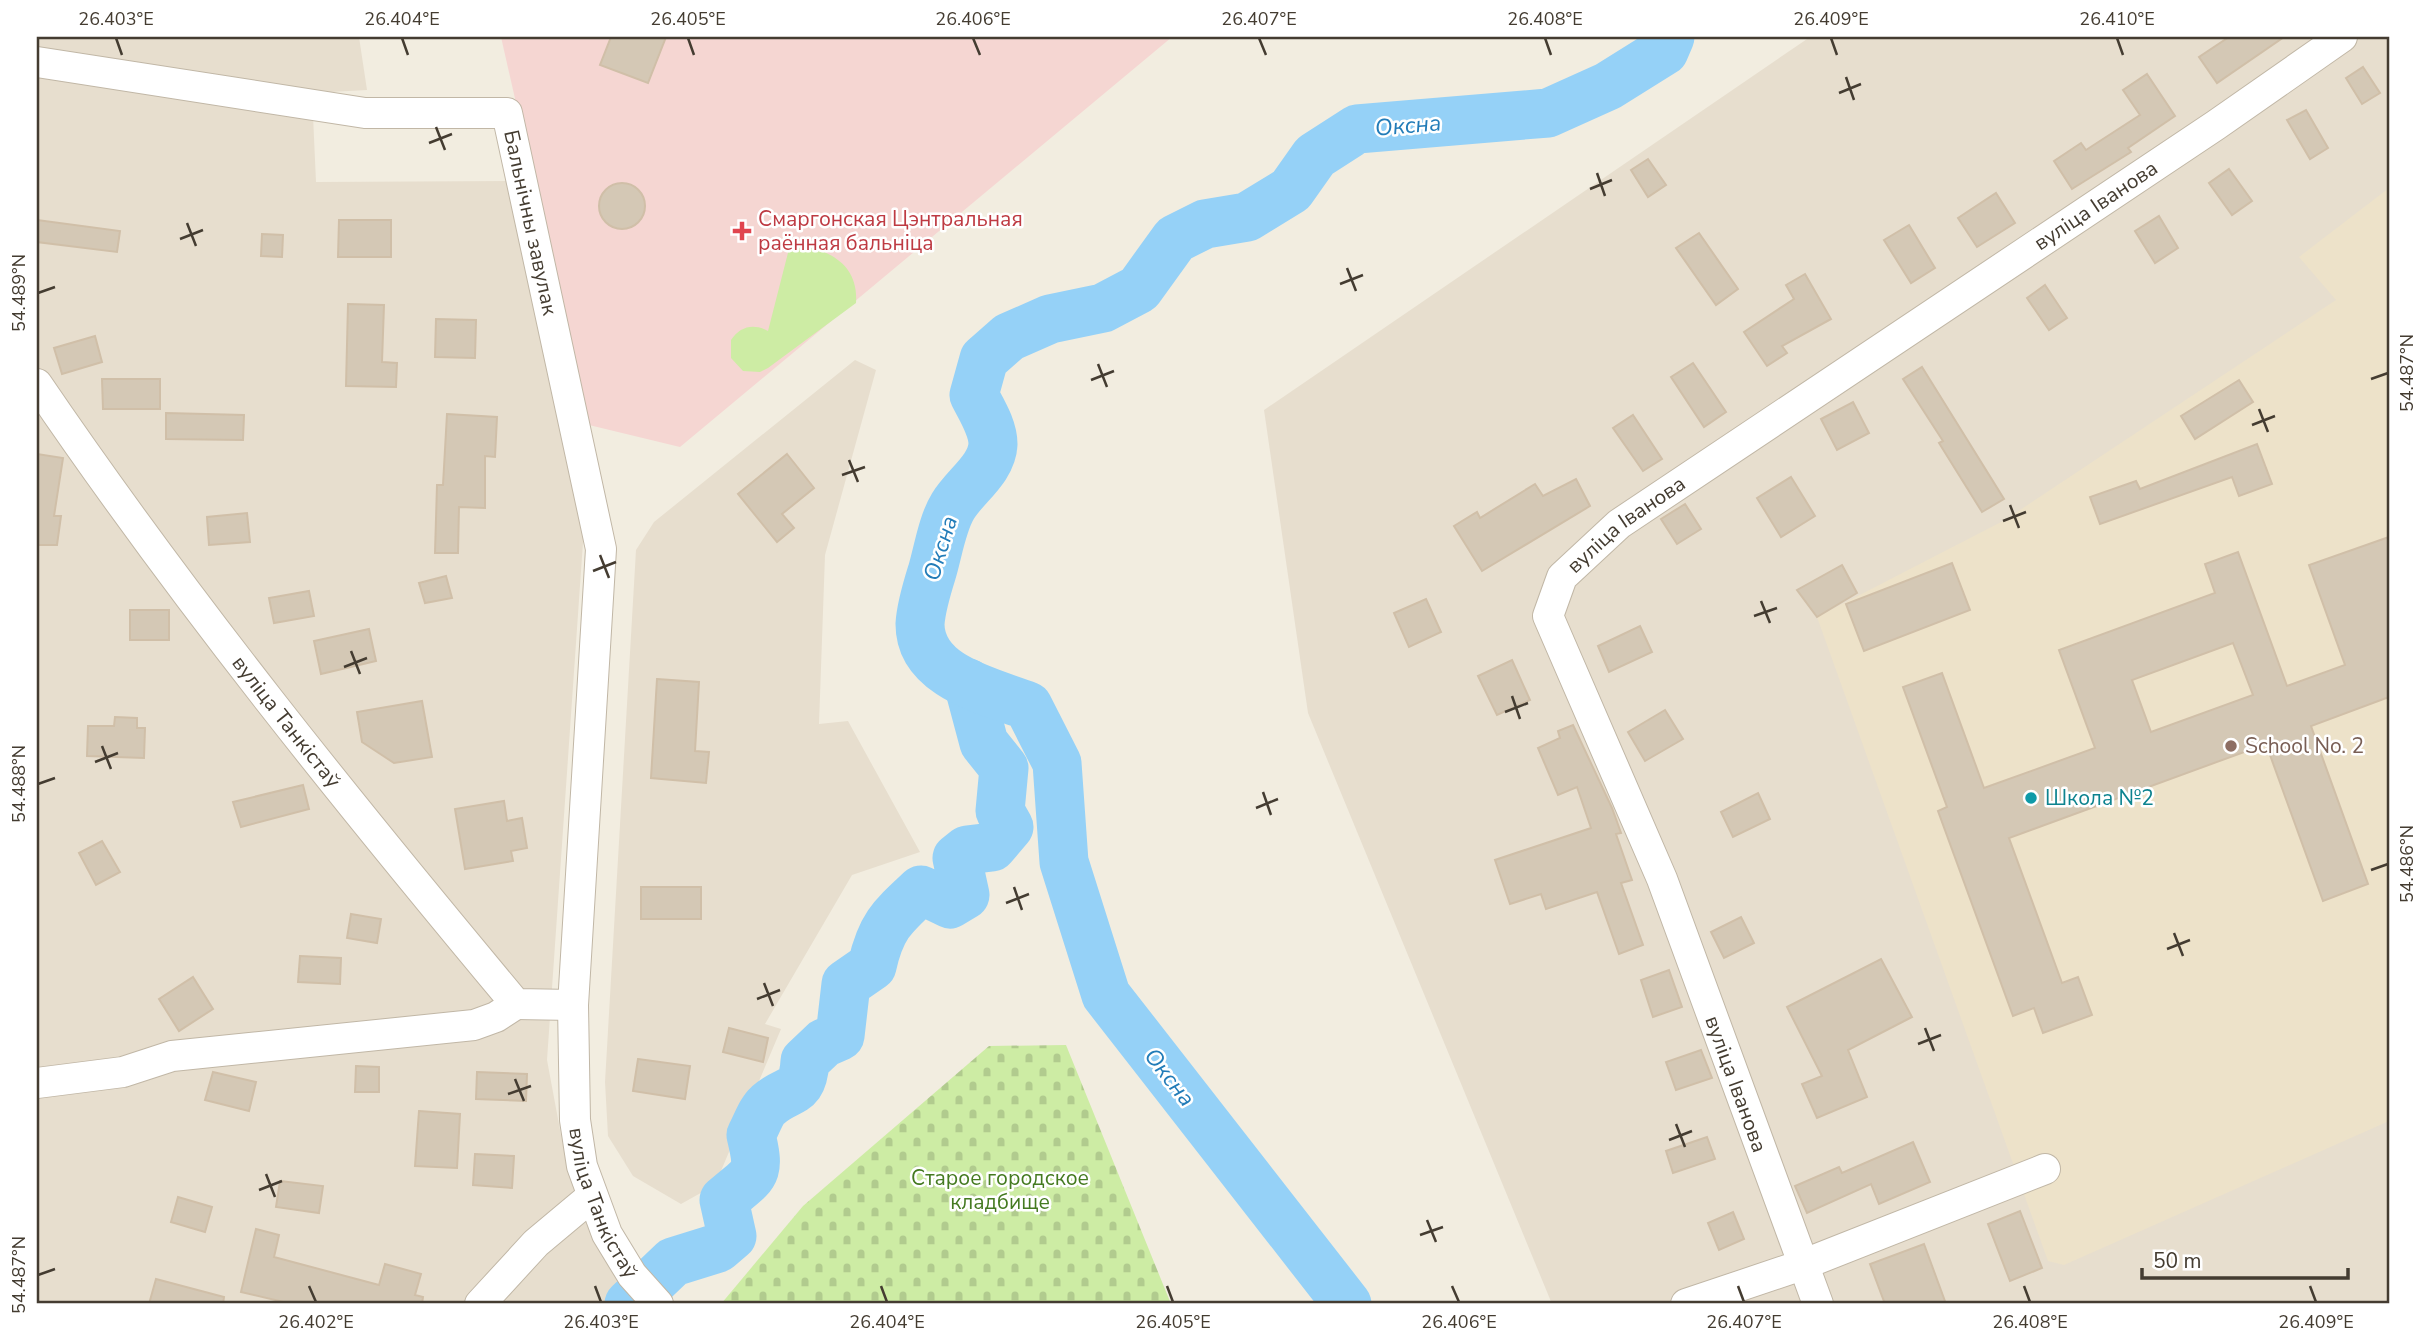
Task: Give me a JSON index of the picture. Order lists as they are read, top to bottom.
{
  "streets": {
    "street": ["вуліца Іванова", "Бальнічны завулак", "вуліца Танкістаў"]
  },
  "crossings": [
    ["Бальнічны завулак", "вуліца Танкістаў"]
  ],
  "water": ["Оксна"],
  "parks": ["Старое городское кладбище"],
  "places": {
    "health": ["Смаргонская Цэнтральная раённая бальніца"],
    "other": ["School No. 2", "Школа №2"]
  },
  "scale_bar": "50 m",
  "coordinates": [
    "26.403°E",
    "26.404°E",
    "26.405°E",
    "26.406°E",
    "26.407°E",
    "26.408°E",
    "26.409°E",
    "26.410°E",
    "54.489°N",
    "54.487°N",
    "54.488°N",
    "54.486°N",
    "26.402°E"
  ]
}
